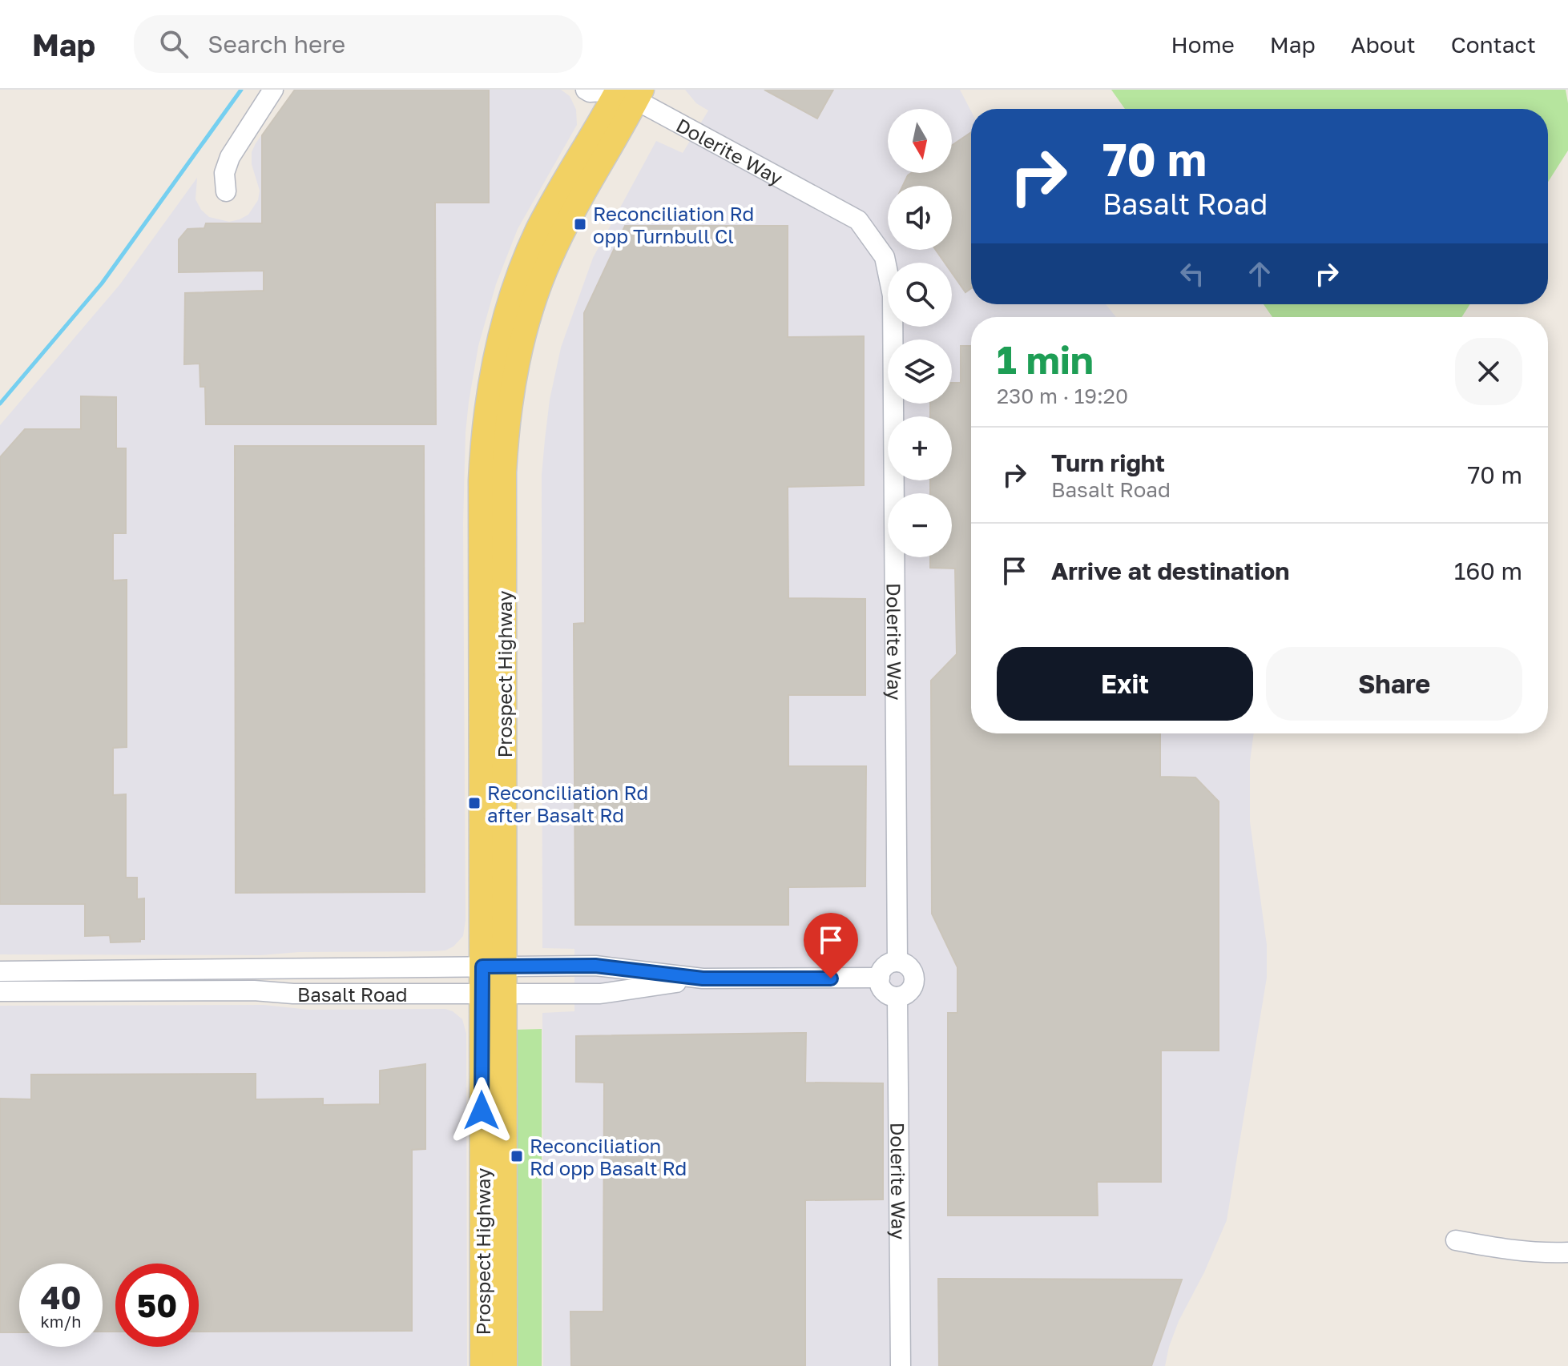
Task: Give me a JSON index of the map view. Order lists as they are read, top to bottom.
{
  "streets": {
    "main road": ["Prospect Highway"],
    "street": ["Dolerite Way", "Basalt Road"]
  },
  "crossings": [
    ["Dolerite Way", "Prospect Highway"],
    ["Dolerite Way", "Basalt Road"],
    ["Prospect Highway", "Basalt Road"]
  ],
  "places": {
    "transit": ["Reconciliation Rd opp Turnbull Cl", "Reconciliation Rd after Basalt Rd", "Reconciliation Rd opp Basalt Rd"]
  },
  "north": "bottom",
  "page": {
    "header": "Map",
    "search": "Search here",
    "nav": [
      "Home",
      "Map",
      "About",
      "Contact"
    ],
    "map_buttons": ["+", "−"],
    "turn": ["70 m", "Basalt Road"],
    "heading": ["1 min", "230 m · 19:20"],
    "list": [
      {
        "name": "Turn right",
        "note": "Basalt Road",
        "value": "70 m"
      },
      {
        "name": "Arrive at destination",
        "value": "160 m"
      }
    ],
    "buttons": ["Exit", "Share"],
    "speed": "40 km/h",
    "limit": "50"
  }
}
